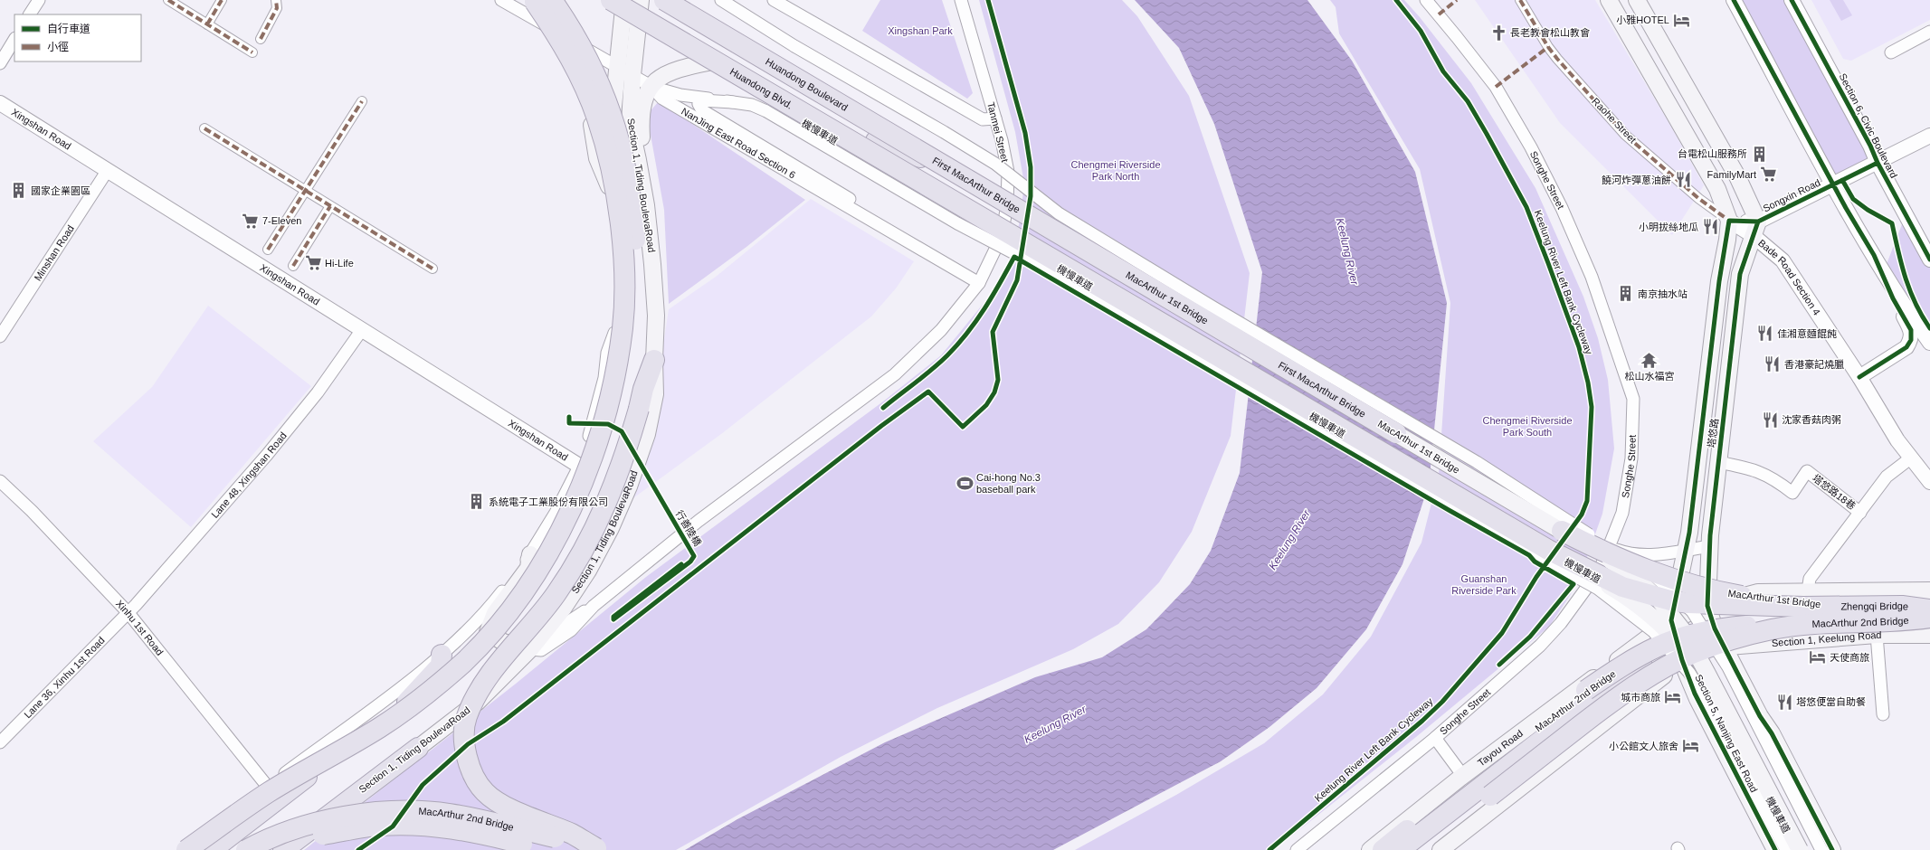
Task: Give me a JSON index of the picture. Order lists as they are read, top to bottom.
{
  "streets": {
    "highway": [
      "Huandong Boulevard",
      "Huandong Blvd.",
      "Section 1, Tiding BoulevaRoad",
      "MacArthur 1st Bridge",
      "Zhengqi Bridge",
      "MacArthur 2nd Bridge"
    ],
    "main road": [
      "First MacArthur Bridge",
      "Bade Road Section 4",
      "塔悠路",
      "Section 1, Keelung Road",
      "Section 5, Nanjing East Road",
      "Tayou Road"
    ],
    "street": [
      "Raohe Street",
      "Section 6, Civic Boulevard",
      "Xingshan Road",
      "機慢車道",
      "Tanmei Street",
      "NanJing East Road Section 6",
      "Songhe Street",
      "Songxin Road",
      "Minshan Road",
      "Lane 48, Xingshan Road",
      "塔悠路18巷",
      "Xinhu 1st Road",
      "Lane 36, Xinhu 1st Road"
    ],
    "cycle path": ["Keelung River Left Bank Cycleway", "行善陸橋"]
  },
  "crossings": [
    ["Huandong Boulevard", "MacArthur 1st Bridge"],
    ["Huandong Blvd.", "Section 1, Tiding BoulevaRoad"],
    ["Huandong Blvd.", "Zhengqi Bridge"],
    ["Raohe Street", "Bade Road Section 4"],
    ["Raohe Street", "塔悠路"],
    ["Section 6, Civic Boulevard", "Songxin Road"],
    ["Xingshan Road", "Section 1, Tiding BoulevaRoad"],
    ["Xingshan Road", "Minshan Road"],
    ["Xingshan Road", "Lane 48, Xingshan Road"],
    ["機慢車道", "Tanmei Street"],
    ["機慢車道", "NanJing East Road Section 6"],
    ["Tanmei Street", "NanJing East Road Section 6"],
    ["Tanmei Street", "Section 1, Tiding BoulevaRoad"],
    ["NanJing East Road Section 6", "Section 1, Tiding BoulevaRoad"],
    ["Section 1, Tiding BoulevaRoad", "Xinhu 1st Road"],
    ["Songxin Road", "Bade Road Section 4"],
    ["Songxin Road", "塔悠路"],
    ["Bade Road Section 4", "塔悠路"],
    ["MacArthur 1st Bridge", "Zhengqi Bridge"],
    ["MacArthur 1st Bridge", "MacArthur 2nd Bridge"],
    ["塔悠路", "塔悠路18巷"],
    ["塔悠路", "Section 1, Keelung Road"],
    ["塔悠路", "Section 5, Nanjing East Road"],
    ["塔悠路", "Tayou Road"],
    ["Lane 48, Xingshan Road", "Xinhu 1st Road"],
    ["Lane 48, Xingshan Road", "Lane 36, Xinhu 1st Road"],
    ["Zhengqi Bridge", "MacArthur 2nd Bridge"],
    ["Xinhu 1st Road", "Lane 36, Xinhu 1st Road"],
    ["Section 1, Keelung Road", "Section 5, Nanjing East Road"],
    ["Section 5, Nanjing East Road", "Tayou Road"]
  ],
  "water": ["Keelung River"],
  "parks": [
    "Xingshan Park",
    "Chengmei Riverside Park North",
    "Chengmei Riverside Park South",
    "Guanshan Riverside Park"
  ],
  "places": {
    "hotel": [
      "小雅HOTEL",
      "天使商旅",
      "城市商旅",
      "小公館文人旅舍"
    ],
    "church": ["長老教會松山教會"],
    "building": [
      "台電松山服務所",
      "國家企業園區",
      "南京抽水站",
      "系統電子工業股份有限公司"
    ],
    "supermarket": ["FamilyMart", "7-Eleven", "Hi-Life"],
    "restaurant": [
      "饒河炸彈蔥油餅",
      "小明拔絲地瓜",
      "佳湘意麵餛飩",
      "香港豪記燒臘",
      "沈家香菇肉粥",
      "塔悠便當自助餐"
    ],
    "temple": ["松山水福宮"],
    "sports": ["Cai-hong No.3 baseball park"]
  },
  "legend": ["自行車道", "小徑"]
}
